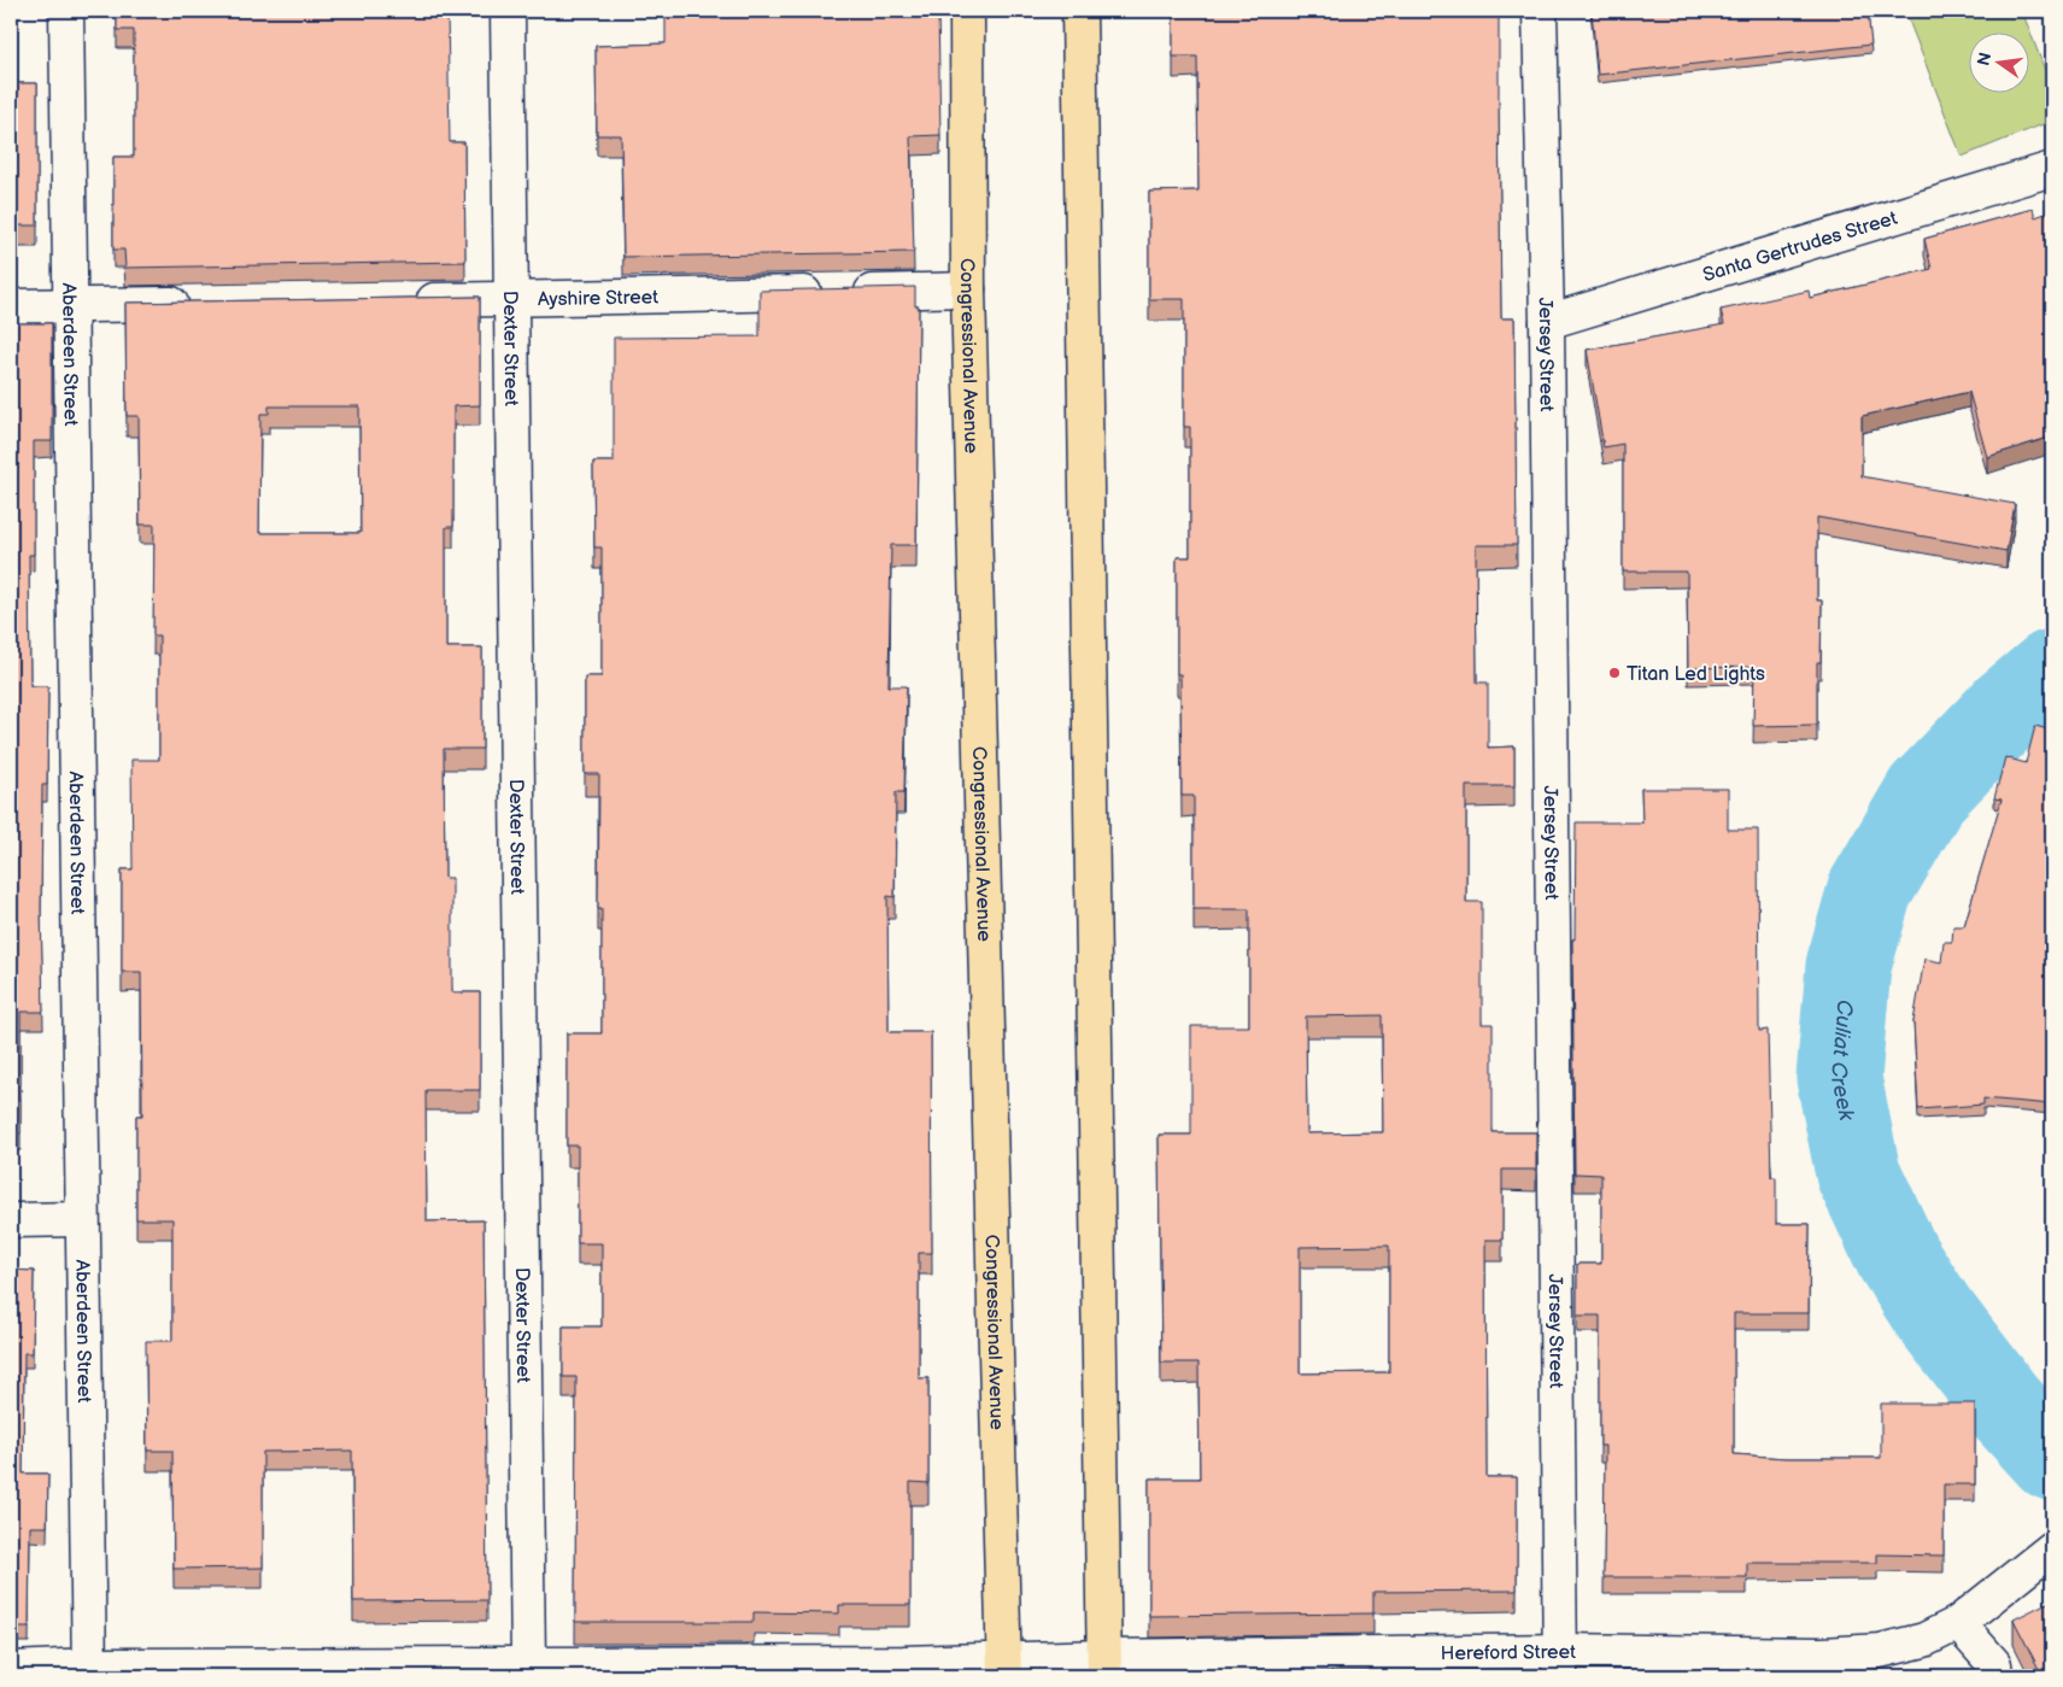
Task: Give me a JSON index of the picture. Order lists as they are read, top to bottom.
{
  "streets": {
    "main road": ["Congressional Avenue"],
    "street": [
      "Santa Gertrudes Street",
      "Ayshire Street",
      "Dexter Street",
      "Aberdeen Street",
      "Jersey Street",
      "Hereford Street"
    ]
  },
  "crossings": [
    ["Santa Gertrudes Street", "Jersey Street"],
    ["Ayshire Street", "Dexter Street"],
    ["Ayshire Street", "Congressional Avenue"],
    ["Dexter Street", "Hereford Street"],
    ["Aberdeen Street", "Hereford Street"],
    ["Congressional Avenue", "Hereford Street"],
    ["Jersey Street", "Hereford Street"]
  ],
  "water": ["Culiat Creek"],
  "places": ["Titan Led Lights"],
  "north": "left"
}
